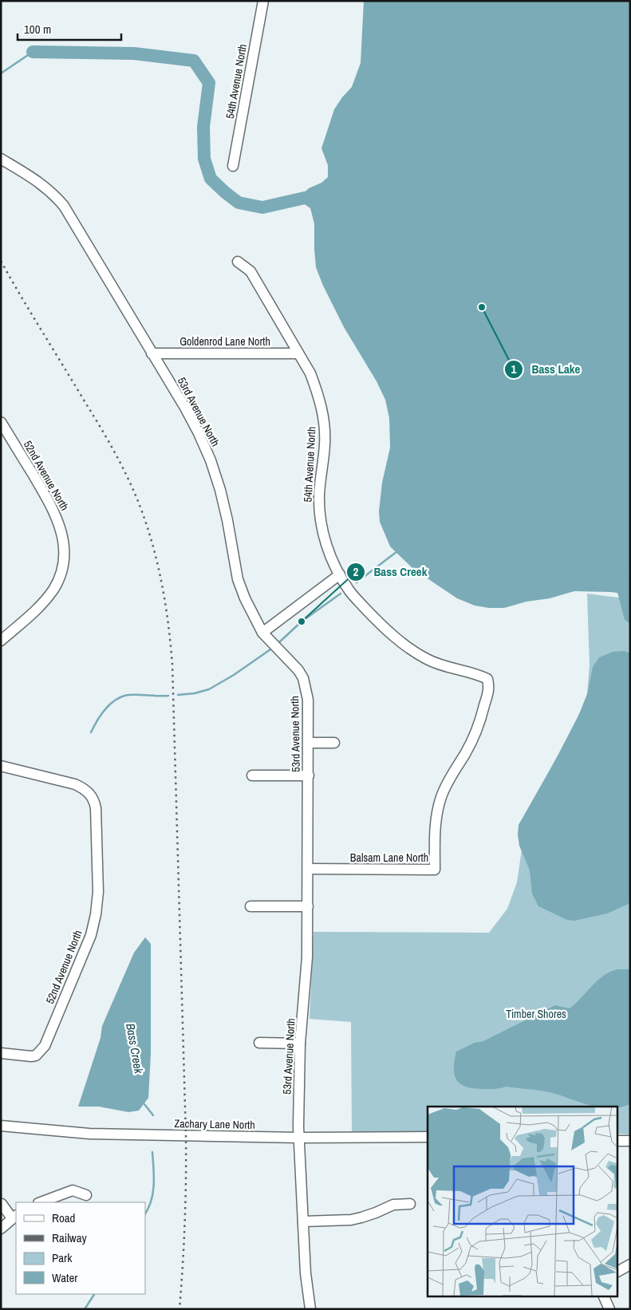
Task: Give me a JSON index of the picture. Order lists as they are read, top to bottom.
{
  "streets": {
    "street": [
      "54th Avenue North",
      "Goldenrod Lane North",
      "53rd Avenue North",
      "52nd Avenue North",
      "Balsam Lane North",
      "Zachary Lane North"
    ]
  },
  "crossings": [
    ["54th Avenue North", "Goldenrod Lane North"],
    ["54th Avenue North", "Balsam Lane North"],
    ["Goldenrod Lane North", "53rd Avenue North"],
    ["53rd Avenue North", "Balsam Lane North"],
    ["53rd Avenue North", "Zachary Lane North"]
  ],
  "water": ["Bass Creek"],
  "parks": ["Timber Shores"],
  "places": ["Bass Lake", "Bass Creek"],
  "legend": [
    "Road",
    "Railway",
    "Park",
    "Water"
  ],
  "scale_bar": "100 m"
}
